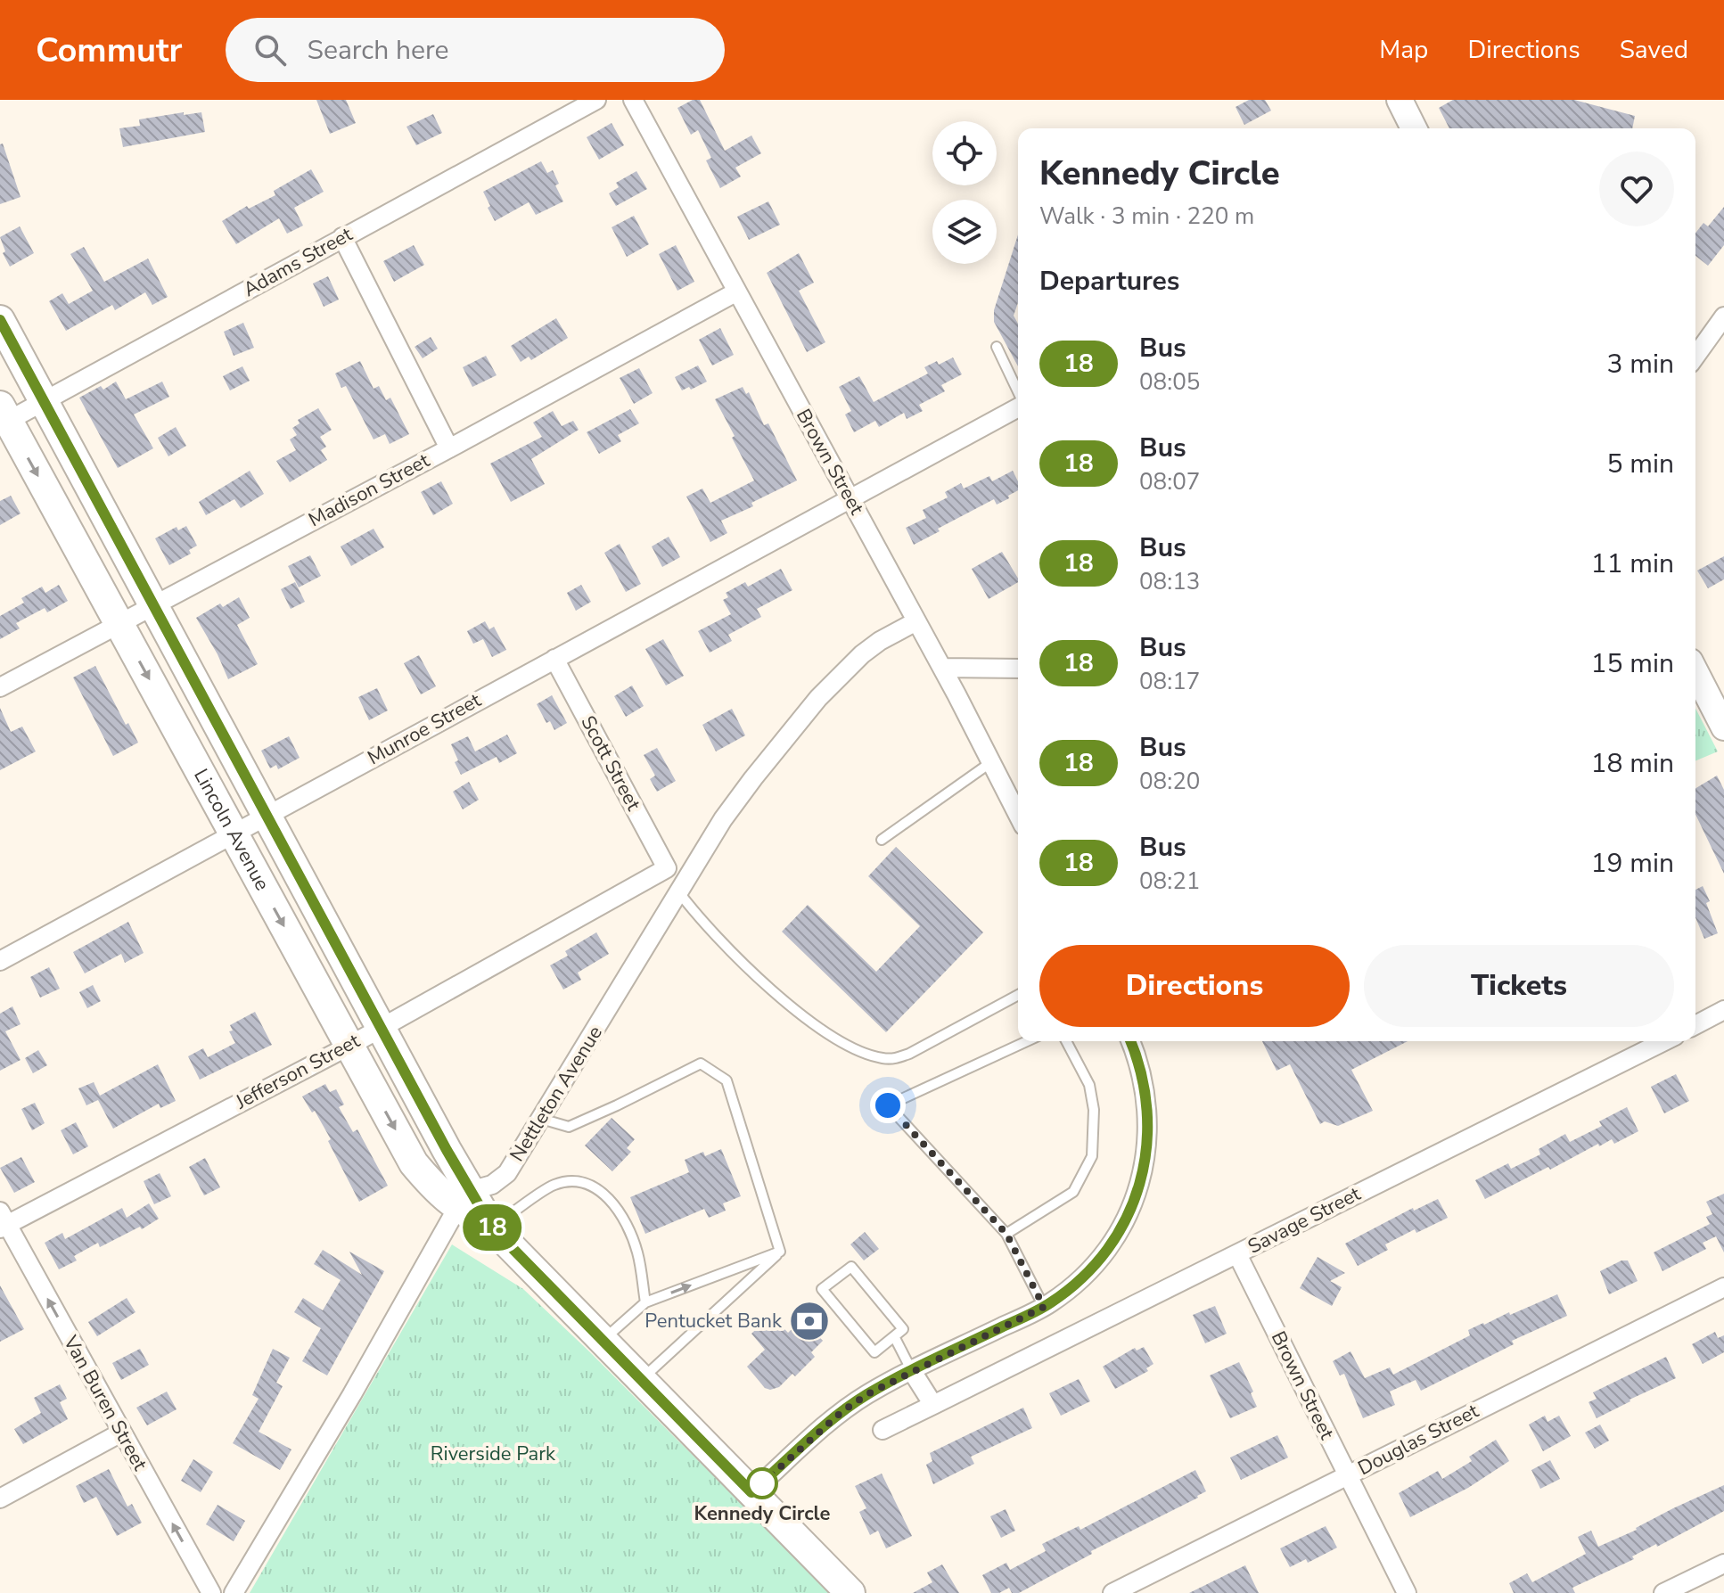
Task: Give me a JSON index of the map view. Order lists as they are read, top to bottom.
{
  "streets": {
    "main road": ["Lincoln Avenue"],
    "street": [
      "Adams Street",
      "Brown Street",
      "Madison Street",
      "Munroe Street",
      "Scott Street",
      "Jefferson Street",
      "Nettleton Avenue",
      "Savage Street",
      "Van Buren Street",
      "Douglas Street"
    ]
  },
  "crossings": [
    ["Adams Street", "Lincoln Avenue"],
    ["Brown Street", "Madison Street"],
    ["Brown Street", "Munroe Street"],
    ["Brown Street", "Nettleton Avenue"],
    ["Brown Street", "Savage Street"],
    ["Brown Street", "Douglas Street"],
    ["Madison Street", "Lincoln Avenue"],
    ["Munroe Street", "Scott Street"],
    ["Munroe Street", "Lincoln Avenue"],
    ["Scott Street", "Jefferson Street"],
    ["Lincoln Avenue", "Jefferson Street"],
    ["Lincoln Avenue", "Nettleton Avenue"],
    ["Jefferson Street", "Van Buren Street"]
  ],
  "one_way": ["Van Buren Street"],
  "parks": ["Riverside Park"],
  "places": {
    "bank": ["Pentucket Bank"],
    "other": ["Kennedy Circle"]
  },
  "lines": ["bus line 18"],
  "page": {
    "header": "Commutr",
    "search": "Search here",
    "nav": ["Map", "Directions", "Saved"],
    "on_map": "18",
    "heading": [
      ["Kennedy Circle", "Walk · 3 min · 220 m"],
      "Departures"
    ],
    "list": [
      {
        "mark": "18",
        "name": "Bus",
        "note": "08:05",
        "value": "3 min"
      },
      {
        "mark": "18",
        "name": "Bus",
        "note": "08:07",
        "value": "5 min"
      },
      {
        "mark": "18",
        "name": "Bus",
        "note": "08:13",
        "value": "11 min"
      },
      {
        "mark": "18",
        "name": "Bus",
        "note": "08:17",
        "value": "15 min"
      },
      {
        "mark": "18",
        "name": "Bus",
        "note": "08:20",
        "value": "18 min"
      },
      {
        "mark": "18",
        "name": "Bus",
        "note": "08:21",
        "value": "19 min"
      }
    ],
    "buttons": ["Directions", "Tickets"]
  }
}
